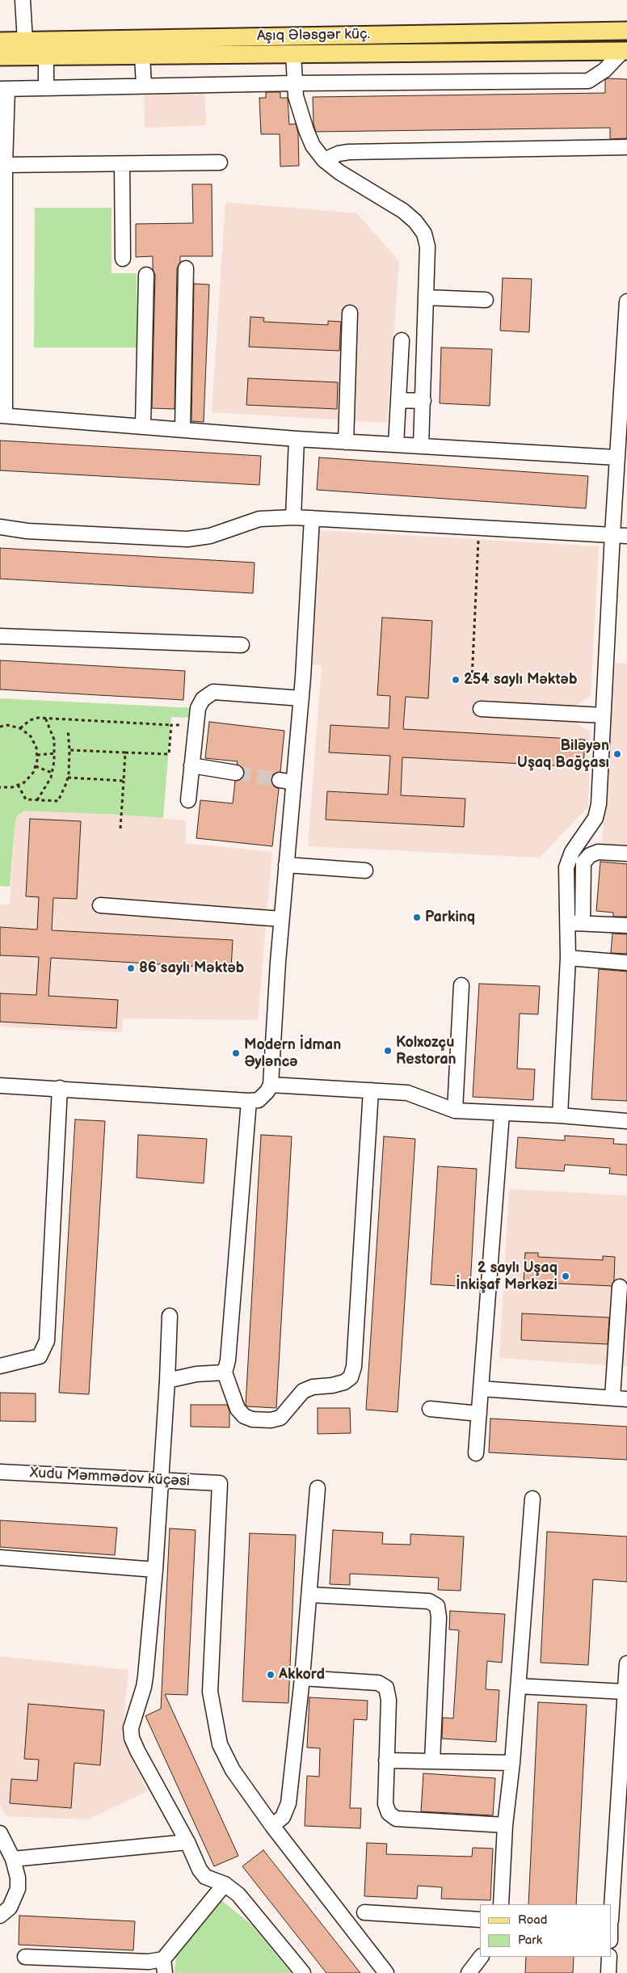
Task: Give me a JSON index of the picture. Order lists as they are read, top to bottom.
{
  "streets": {
    "main road": ["Aşıq Ələsgər küç."],
    "street": ["Xudu Məmmədov küçəsi"]
  },
  "places": [
    "254 saylı Məktəb",
    "Biləyən Uşaq Bağçası",
    "Parkinq",
    "86 saylı Məktəb",
    "Kolxozçu Restoran",
    "Modern İdman Əyləncə",
    "2 saylı Uşaq İnkişaf Mərkəzi",
    "Akkord"
  ],
  "legend": ["Road", "Park"]
}
